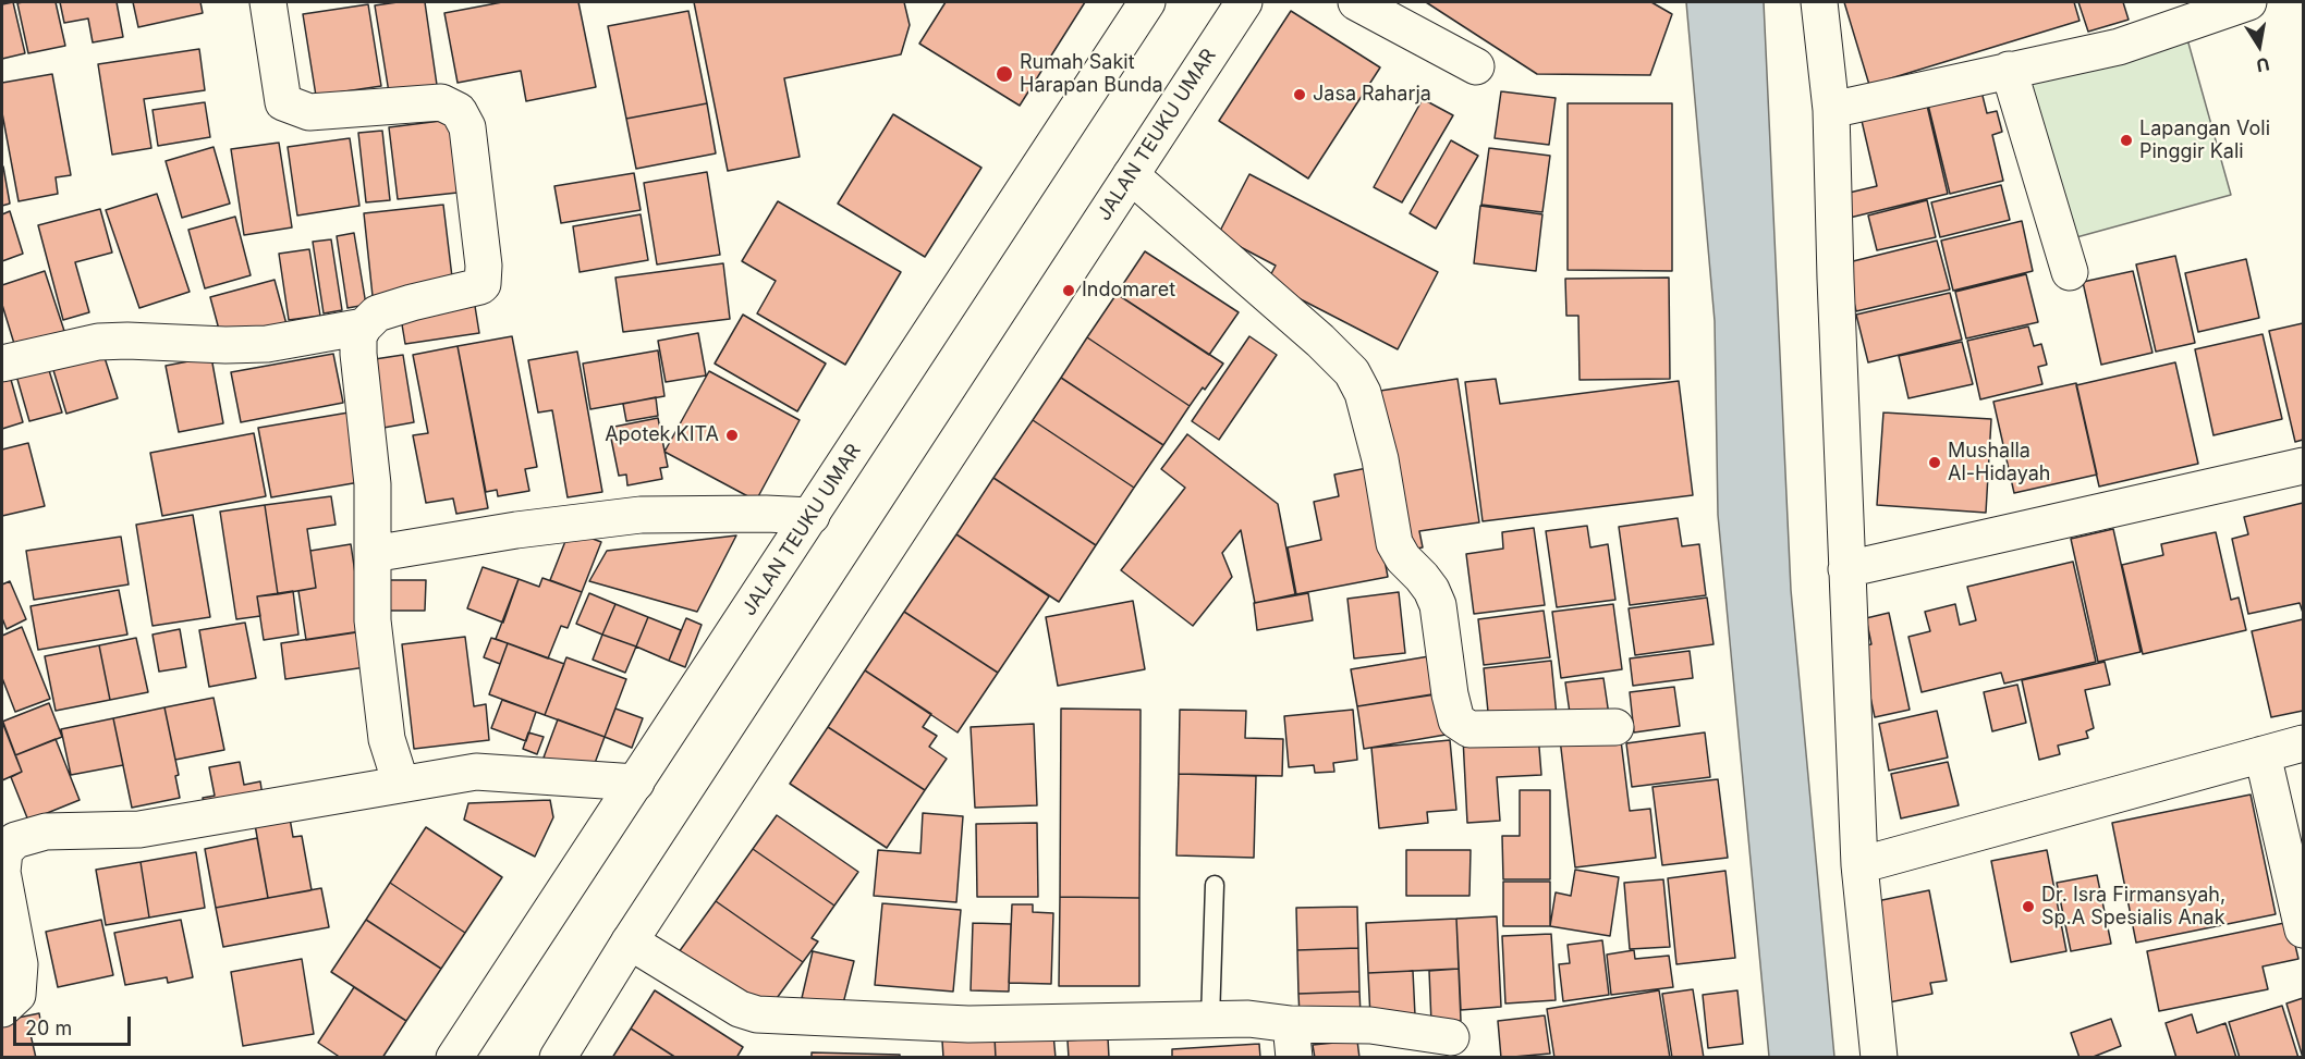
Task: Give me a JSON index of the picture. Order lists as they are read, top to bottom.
{
  "streets": {
    "main road": ["JALAN TEUKU UMAR"]
  },
  "places": [
    "Rumah Sakit Harapan Bunda",
    "Jasa Raharja",
    "Lapangan Voli Pinggir Kali",
    "Indomaret",
    "Apotek KITA",
    "Mushalla Al-Hidayah",
    "Dr. Isra Firmansyah, Sp.A Spesialis Anak"
  ],
  "scale_bar": "20 m",
  "north": "bottom"
}
